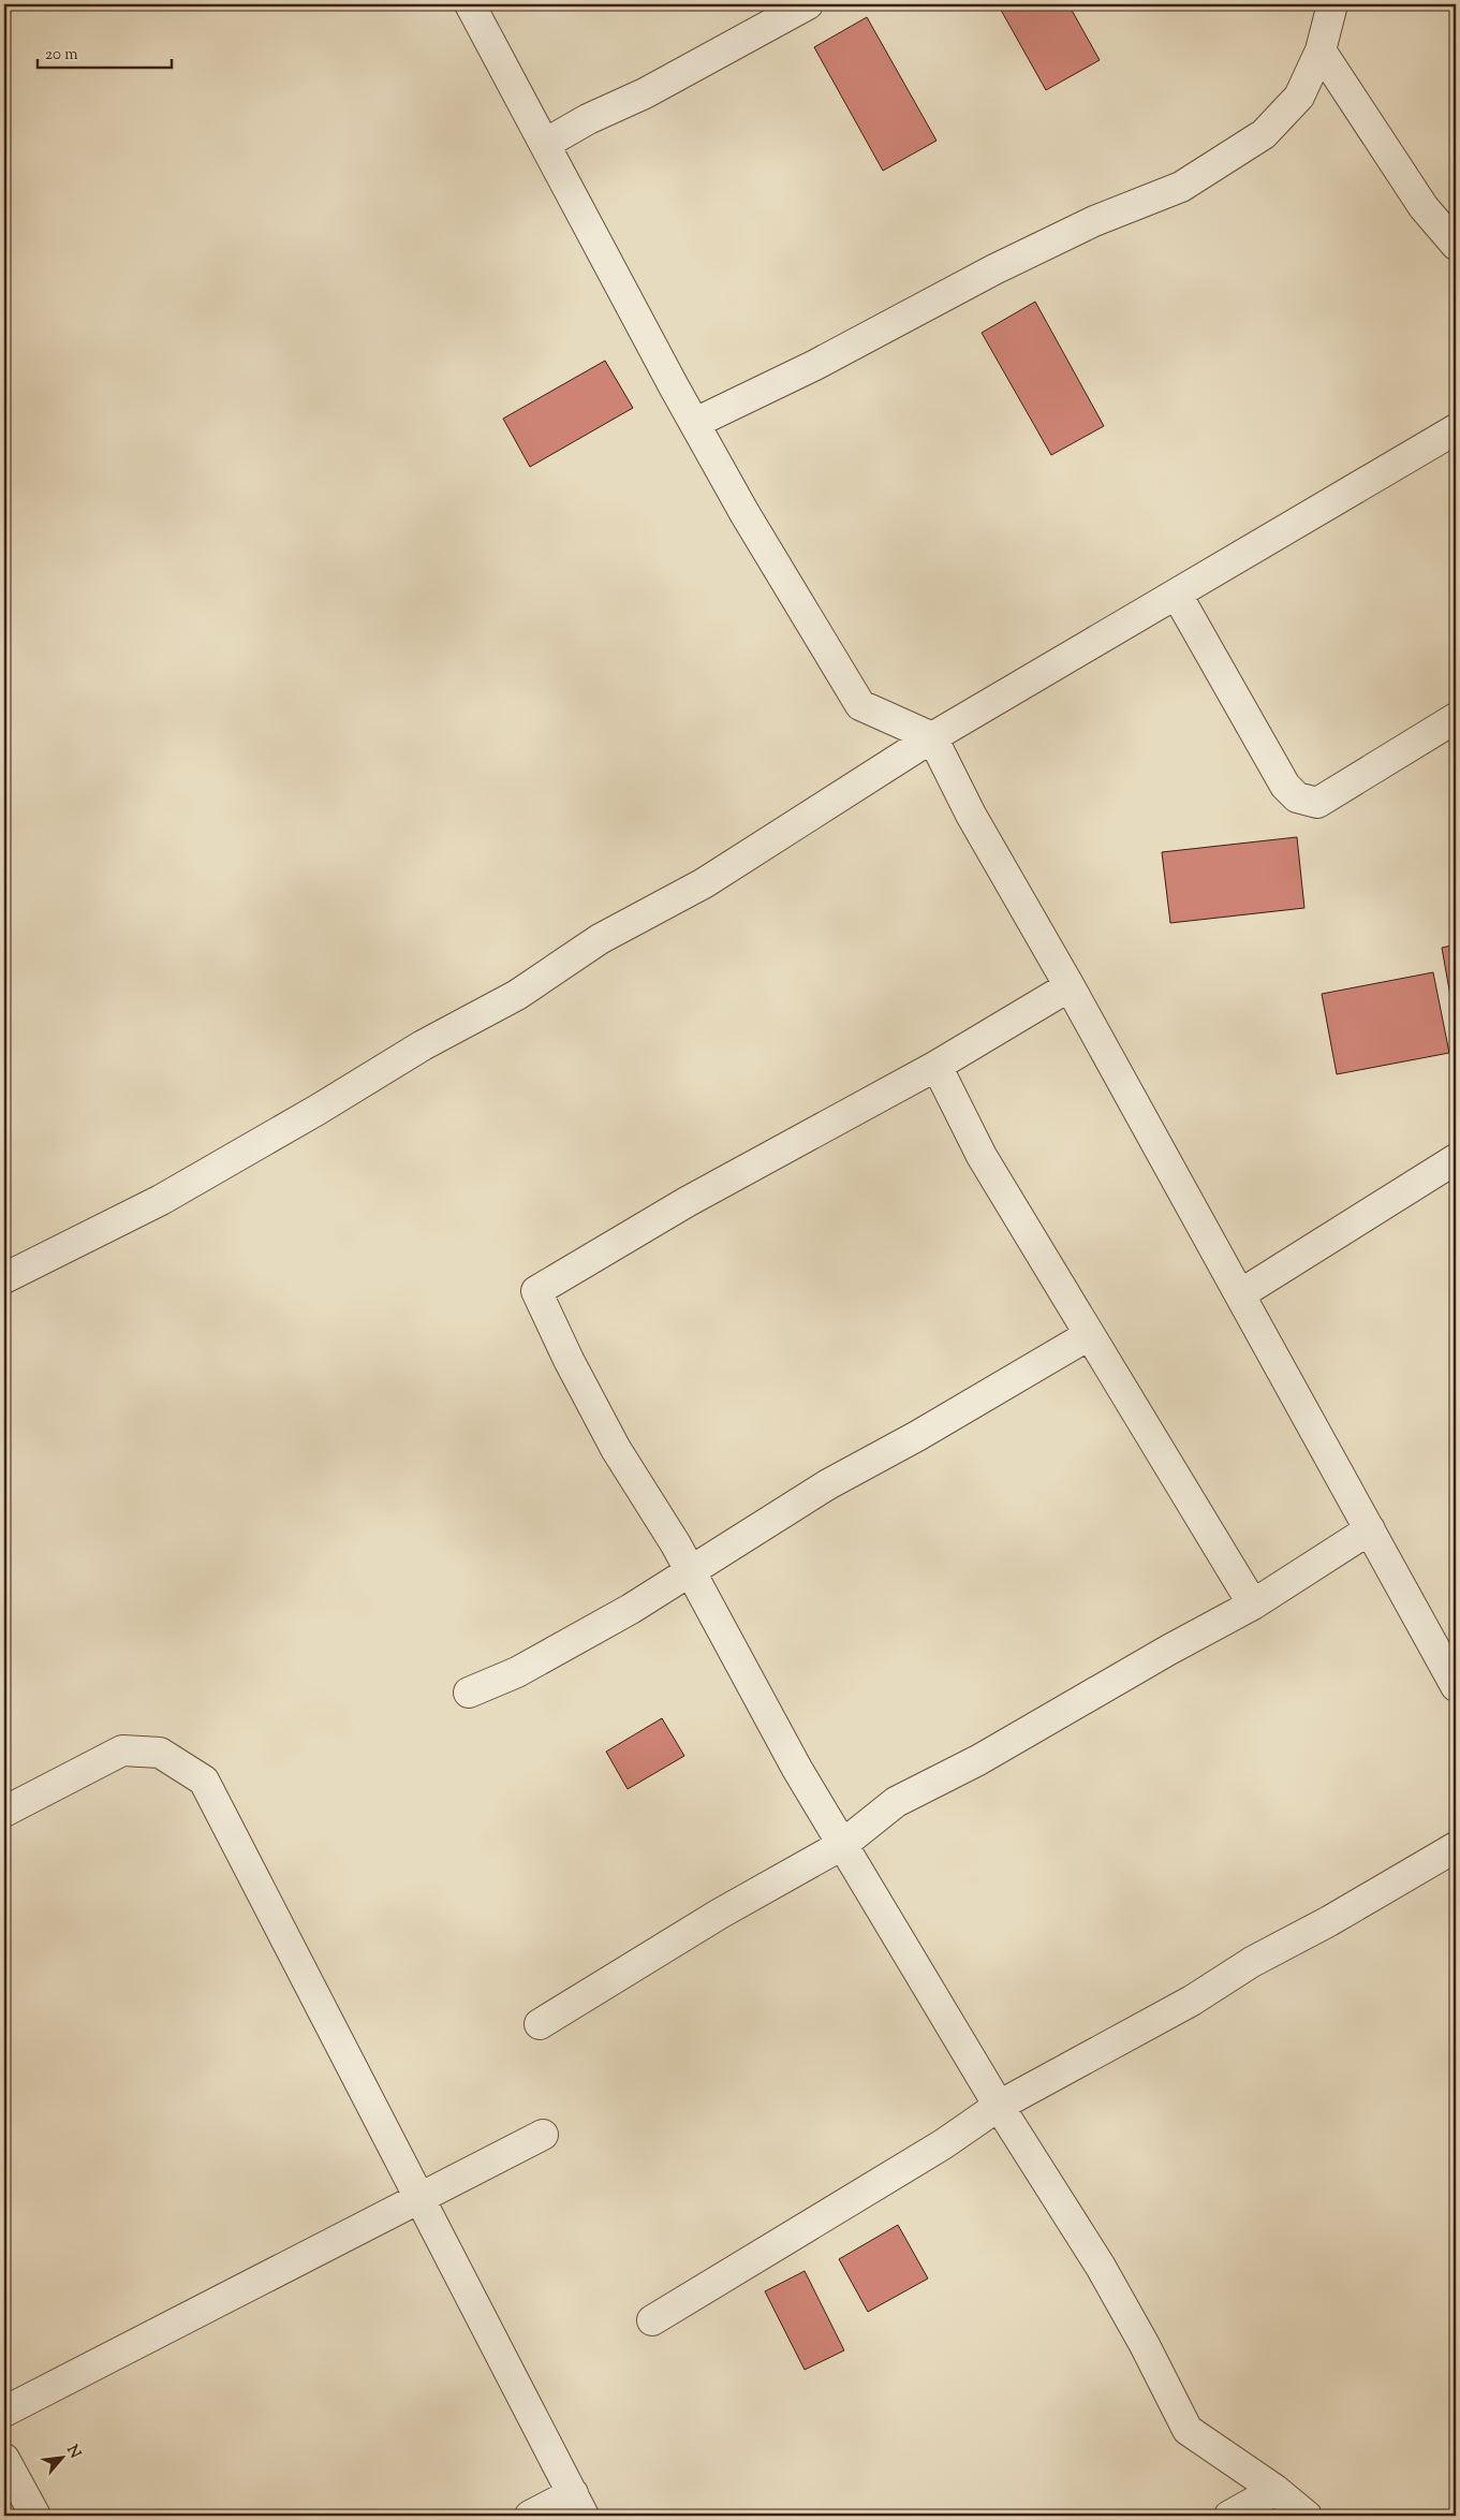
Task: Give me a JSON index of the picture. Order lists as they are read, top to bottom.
{
  "scale_bar": "20 m",
  "north": "top right"
}
